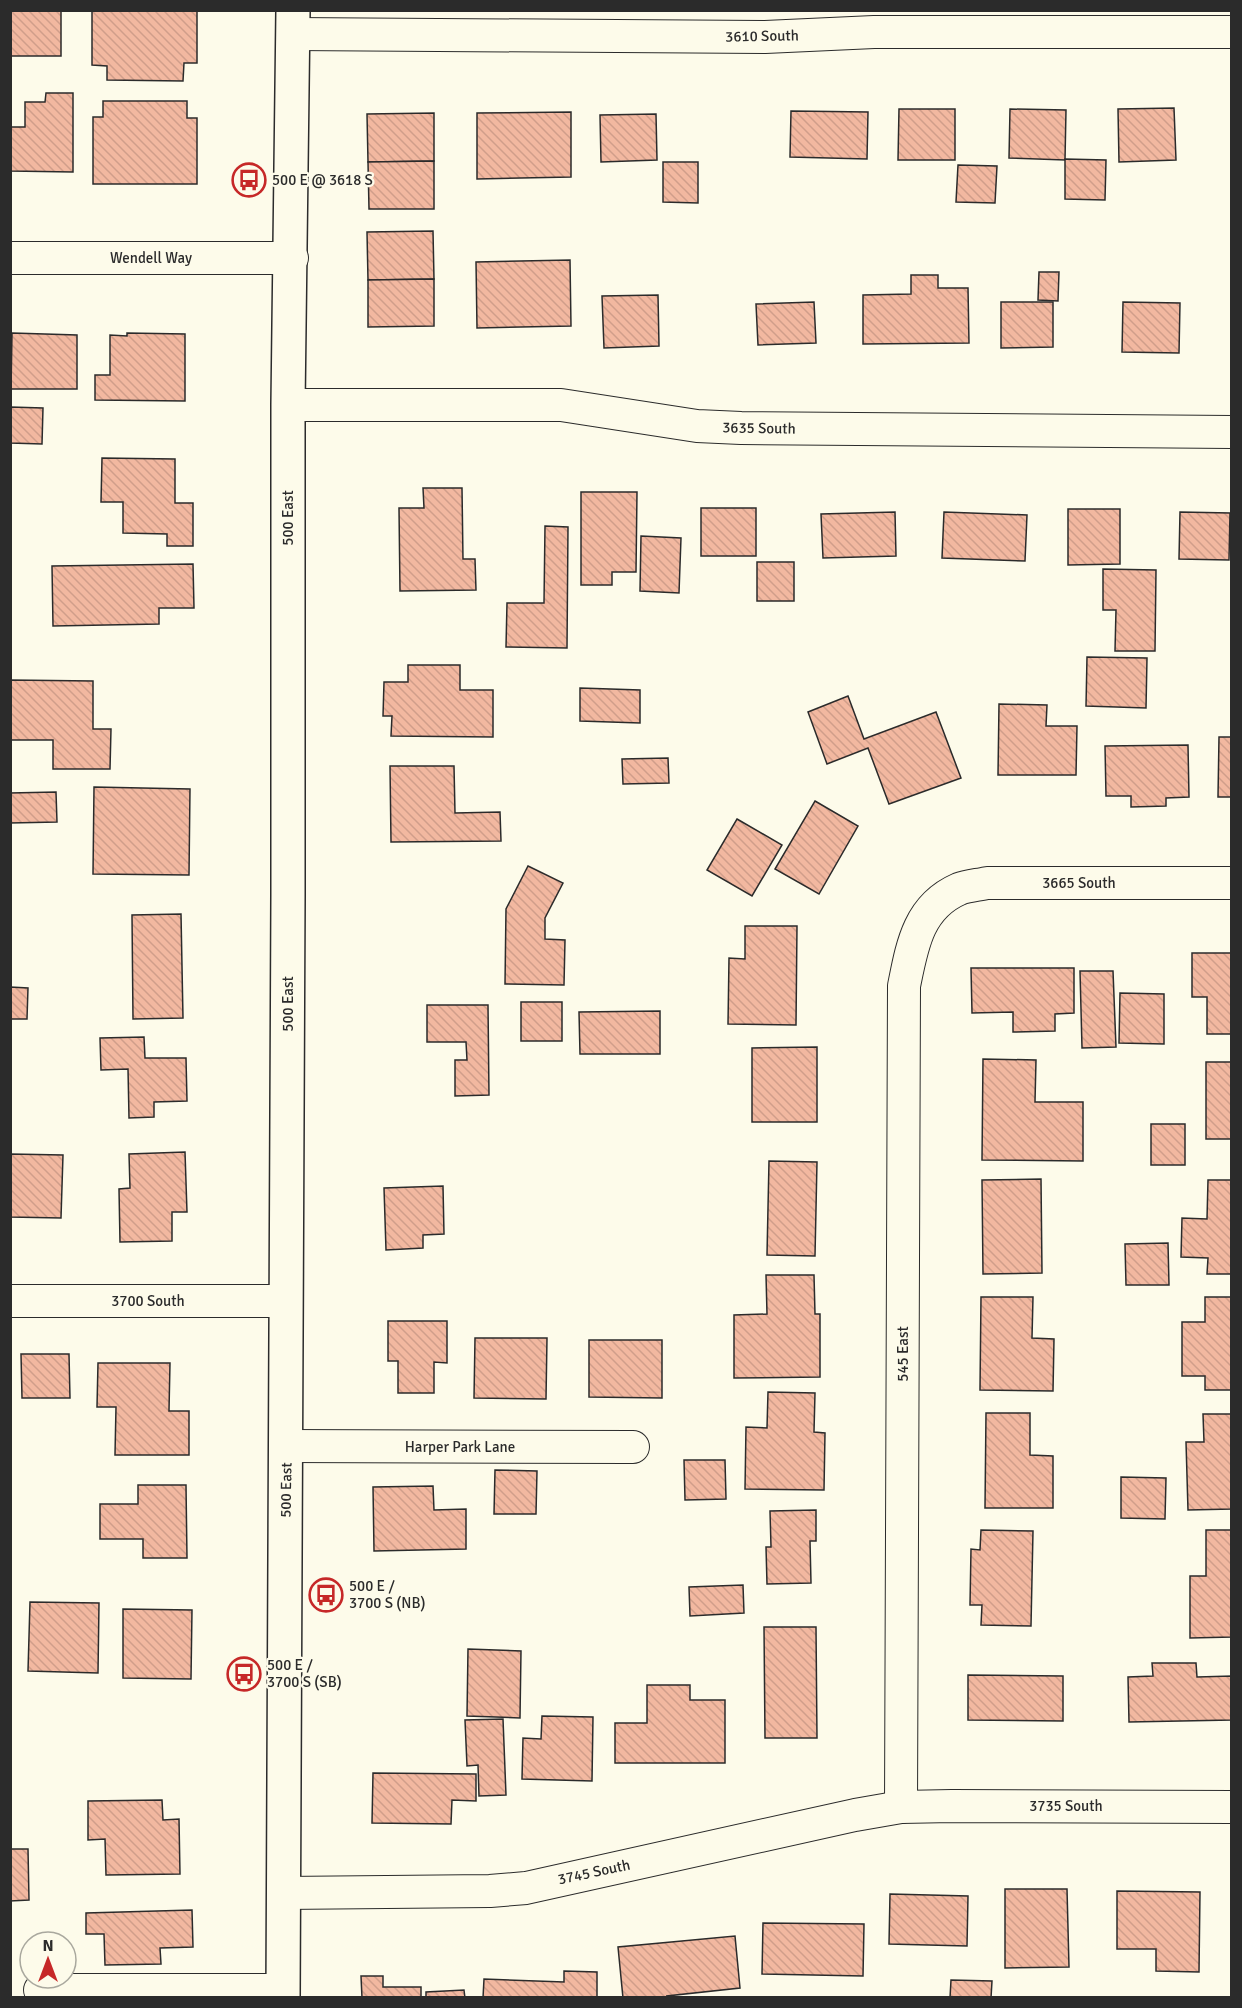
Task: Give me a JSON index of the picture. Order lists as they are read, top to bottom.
{
  "streets": {
    "street": [
      "3610 South",
      "Wendell Way",
      "3635 South",
      "500 East",
      "3665 South",
      "3700 South",
      "545 East",
      "Harper Park Lane",
      "3735 South",
      "3745 South"
    ]
  },
  "crossings": [
    ["3610 South", "500 East"],
    ["Wendell Way", "500 East"],
    ["3635 South", "500 East"],
    ["500 East", "3700 South"],
    ["500 East", "Harper Park Lane"],
    ["500 East", "3745 South"],
    ["3665 South", "545 East"],
    ["545 East", "3735 South"],
    ["545 East", "3745 South"],
    ["3735 South", "3745 South"]
  ],
  "places": {
    "bus stop": ["500 E @ 3618 S", "500 E / 3700 S (NB)", "500 E / 3700 S (SB)"]
  },
  "north": "top"
}
